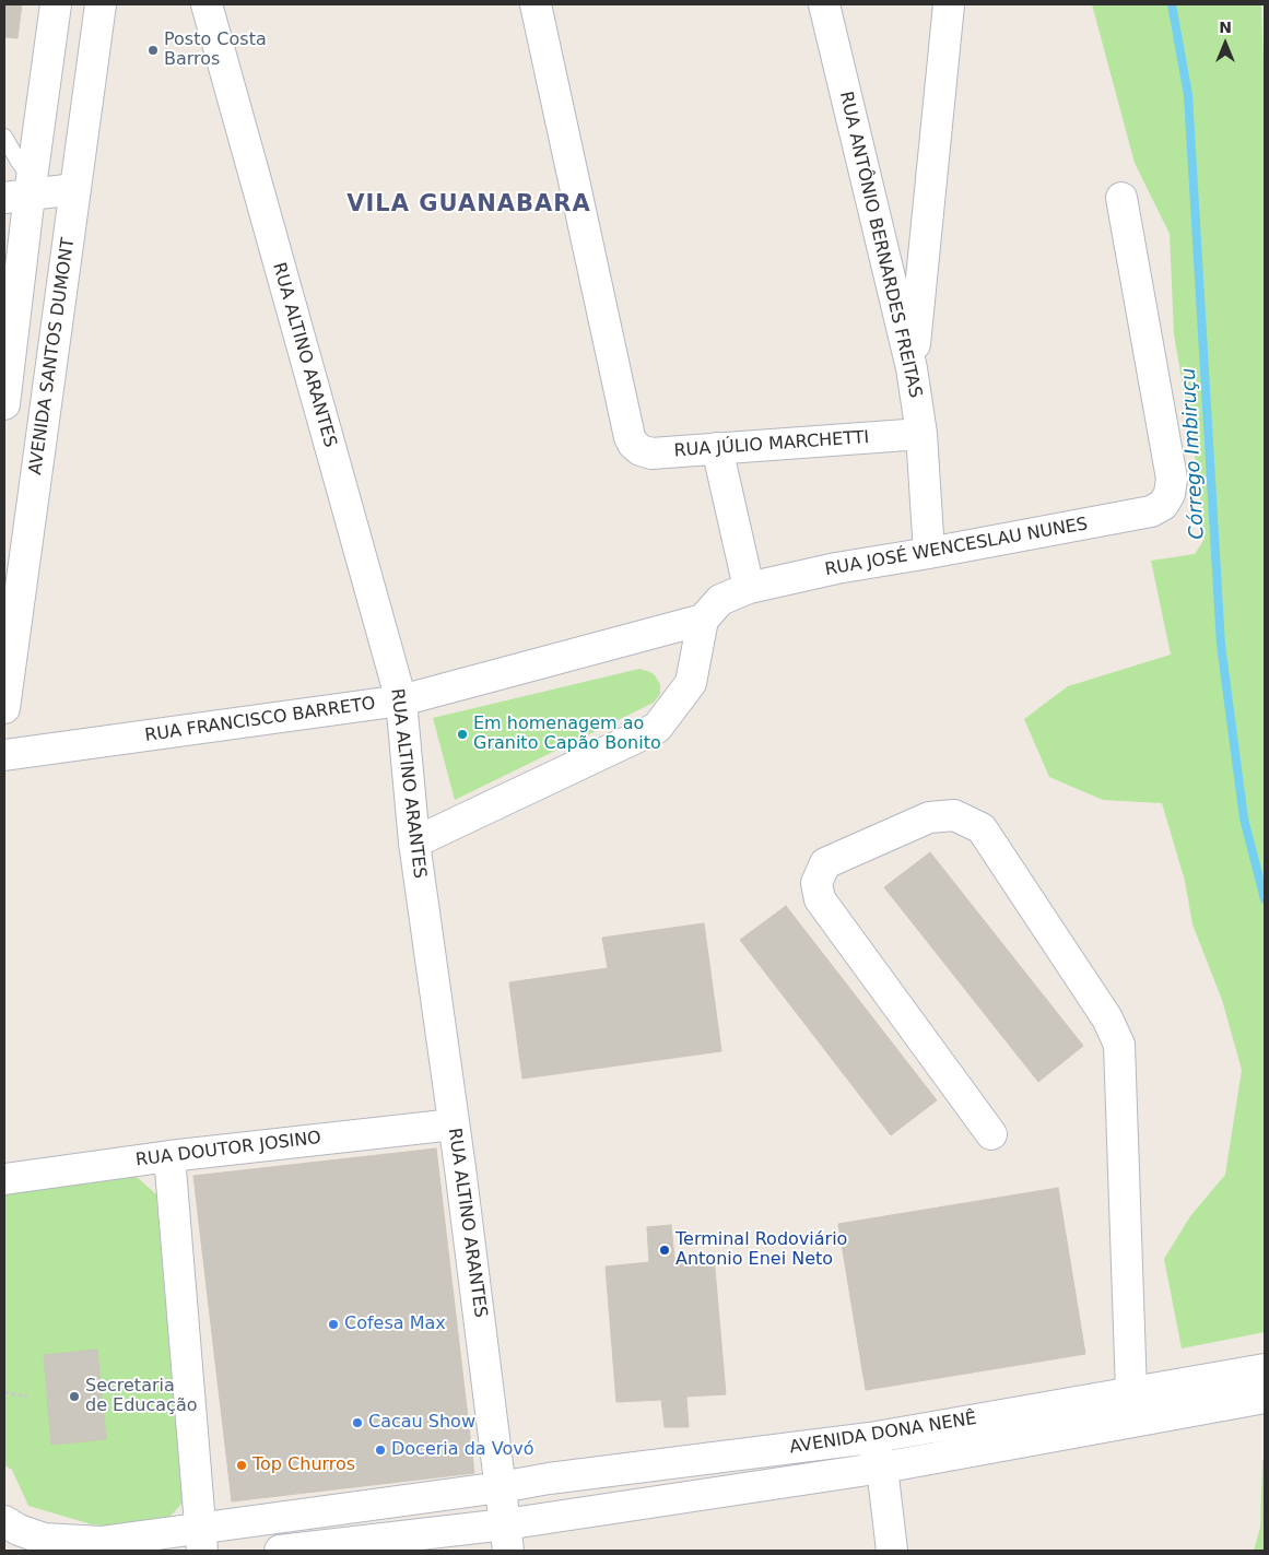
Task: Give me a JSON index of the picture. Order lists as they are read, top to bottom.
{
  "streets": {
    "street": [
      "RUA ANTÔNIO BERNARDES FREITAS",
      "RUA ALTINO ARANTES",
      "AVENIDA SANTOS DUMONT",
      "RUA JÚLIO MARCHETTI",
      "RUA JOSÉ WENCESLAU NUNES",
      "RUA FRANCISCO BARRETO",
      "RUA DOUTOR JOSINO",
      "AVENIDA DONA NENÊ"
    ]
  },
  "crossings": [
    ["RUA ANTÔNIO BERNARDES FREITAS", "RUA JÚLIO MARCHETTI"],
    ["RUA ANTÔNIO BERNARDES FREITAS", "RUA JOSÉ WENCESLAU NUNES"],
    ["RUA ALTINO ARANTES", "RUA FRANCISCO BARRETO"],
    ["RUA ALTINO ARANTES", "RUA DOUTOR JOSINO"],
    ["RUA ALTINO ARANTES", "AVENIDA DONA NENÊ"],
    ["RUA JOSÉ WENCESLAU NUNES", "RUA FRANCISCO BARRETO"]
  ],
  "districts": ["VILA GUANABARA"],
  "water": ["Córrego Imbiruçu"],
  "places": [
    "Posto Costa Barros",
    "Em homenagem ao Granito Capão Bonito",
    "Terminal Rodoviário Antonio Enei Neto",
    "Cofesa Max",
    "Secretaria de Educação",
    "Cacau Show",
    "Doceria da Vovó",
    "Top Churros"
  ],
  "north": "top"
}
